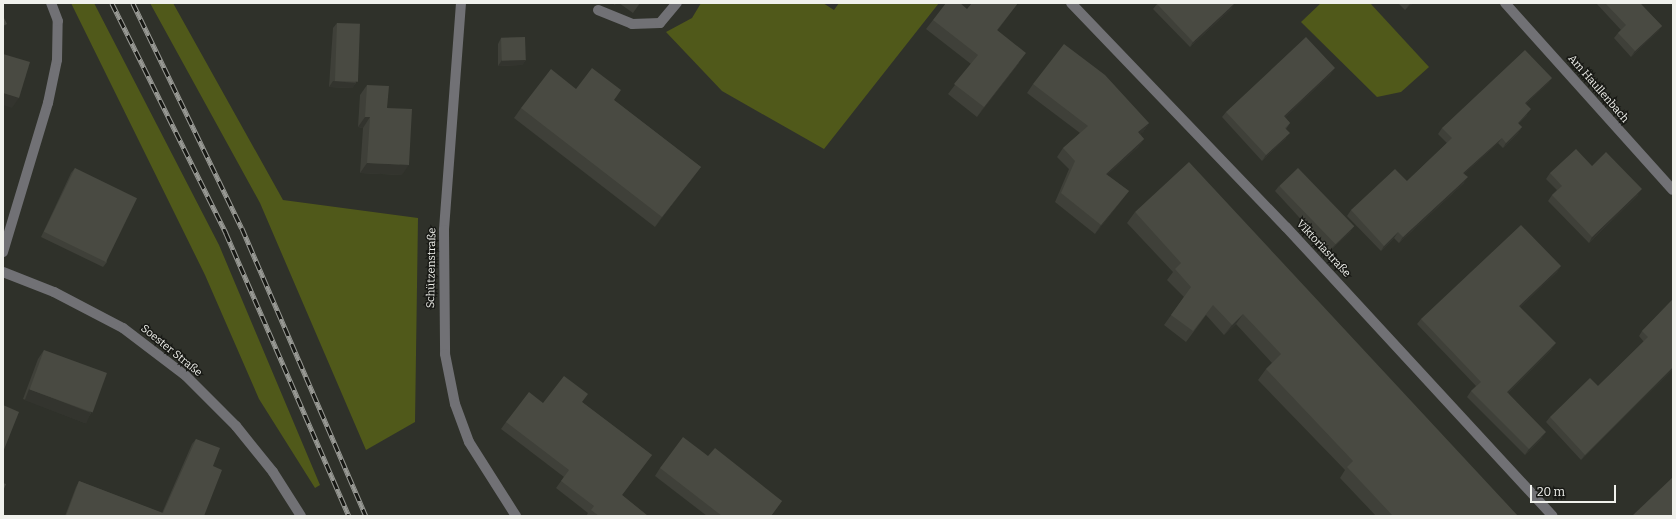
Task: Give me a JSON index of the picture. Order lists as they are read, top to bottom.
{
  "streets": {
    "street": [
      "Am Haullenbach",
      "Viktoriastraße",
      "Schützenstraße",
      "Soester Straße"
    ]
  },
  "scale_bar": "20 m"
}
